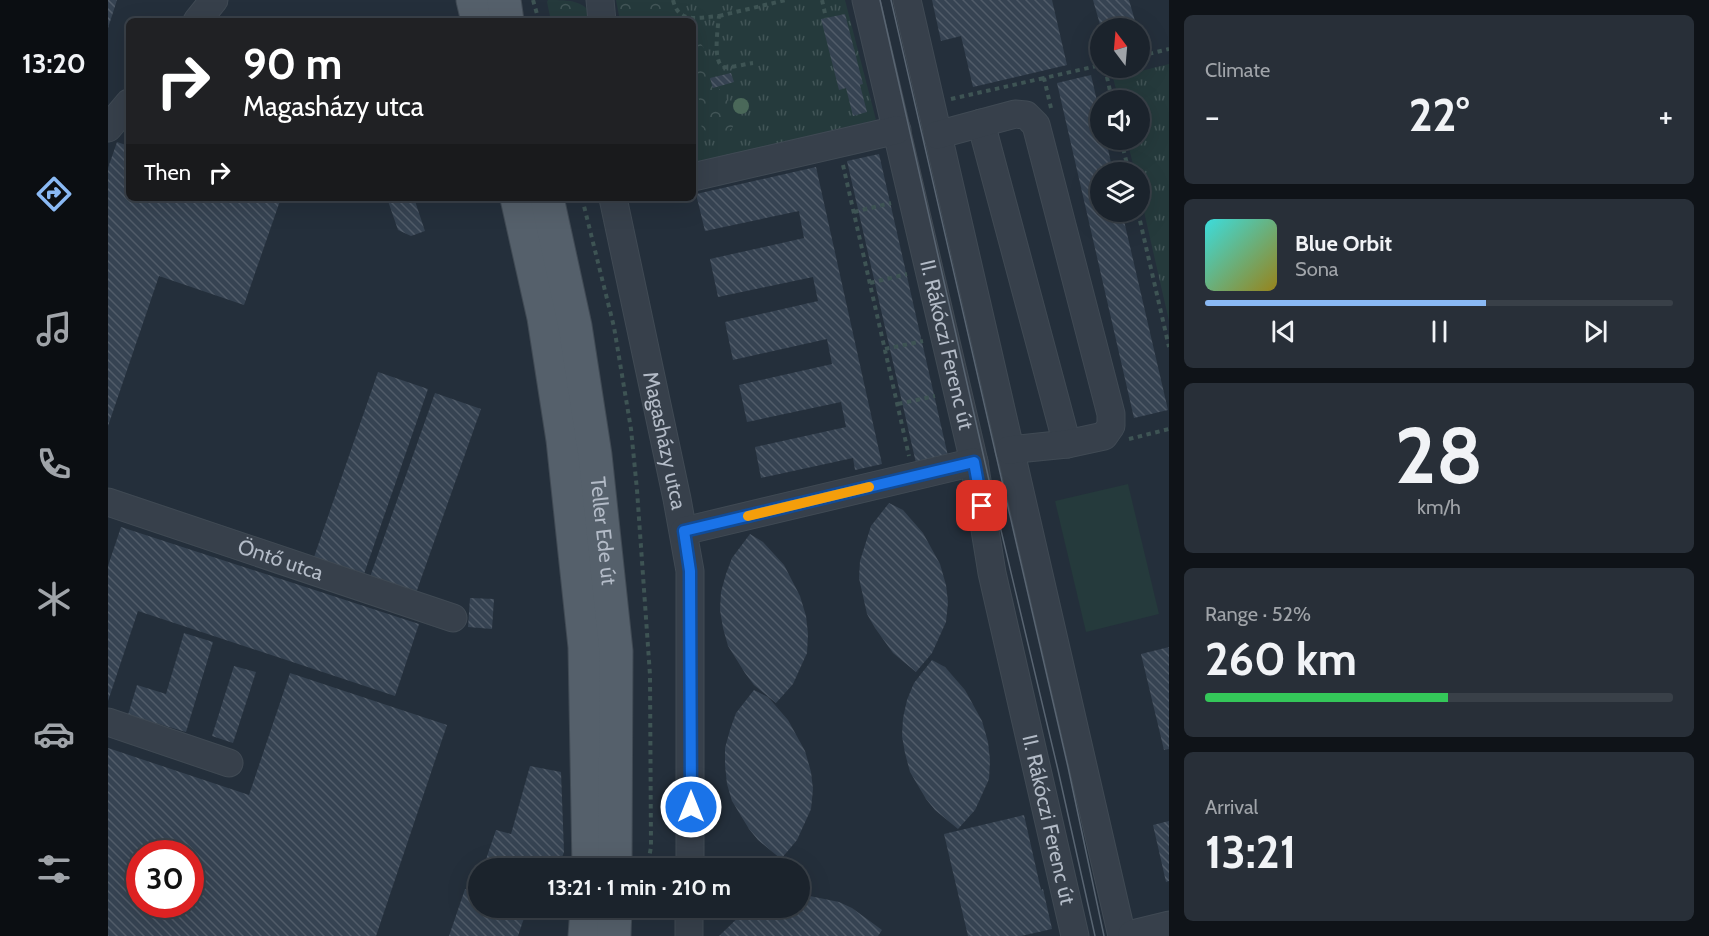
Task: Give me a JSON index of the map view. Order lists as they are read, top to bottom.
{
  "streets": {
    "main road": ["Teller Ede út"],
    "street": ["II. Rákóczi Ferenc út", "Magasházy utca", "Öntő utca"]
  },
  "crossings": [
    ["II. Rákóczi Ferenc út", "Magasházy utca"]
  ],
  "north": "top",
  "page": {
    "tabs": "13:20",
    "tile": [
      "Climate",
      ["28", "km/h"],
      ["Range · 52%", "260 km"],
      ["Arrival", "13:21"]
    ],
    "turn": ["90 m", "Magasházy utca"],
    "heat": ["−", "22°", "+"],
    "then": "Then",
    "song": ["Blue Orbit", "Sona"],
    "limit": "30",
    "trip": "13:21 · 1 min · 210 m"
  }
}
